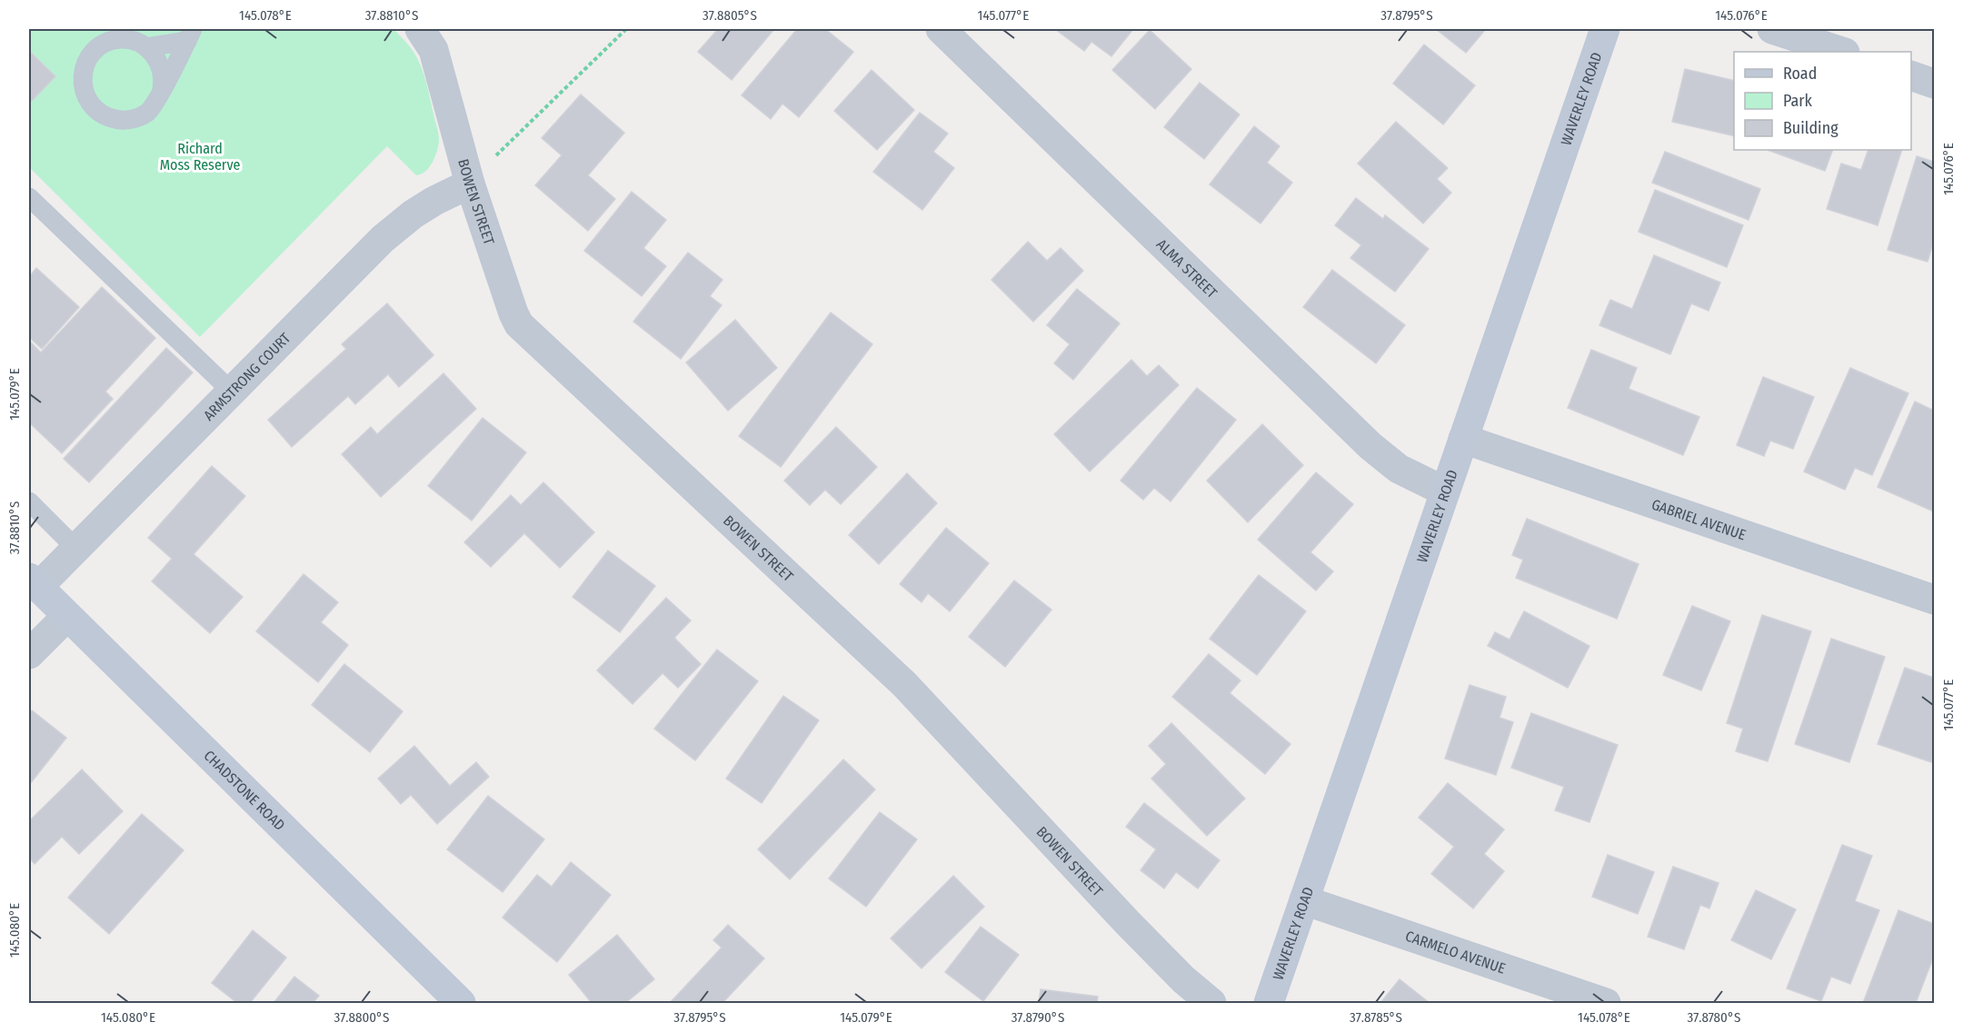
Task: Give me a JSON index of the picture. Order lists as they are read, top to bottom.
{
  "streets": {
    "main road": ["WAVERLEY ROAD", "CHADSTONE ROAD"],
    "street": [
      "BOWEN STREET",
      "ALMA STREET",
      "ARMSTRONG COURT",
      "GABRIEL AVENUE",
      "CARMELO AVENUE"
    ]
  },
  "crossings": [
    ["WAVERLEY ROAD", "ALMA STREET"],
    ["WAVERLEY ROAD", "GABRIEL AVENUE"],
    ["WAVERLEY ROAD", "CARMELO AVENUE"],
    ["BOWEN STREET", "ARMSTRONG COURT"],
    ["ARMSTRONG COURT", "CHADSTONE ROAD"]
  ],
  "parks": ["Richard Moss Reserve"],
  "legend": ["Road", "Park", "Building"],
  "coordinates": [
    "145.078°E",
    "37.8810°S",
    "37.8805°S",
    "145.077°E",
    "37.8795°S",
    "145.076°E",
    "145.079°E",
    "145.080°E",
    "37.8800°S",
    "37.8790°S",
    "37.8785°S",
    "37.8780°S"
  ]
}
